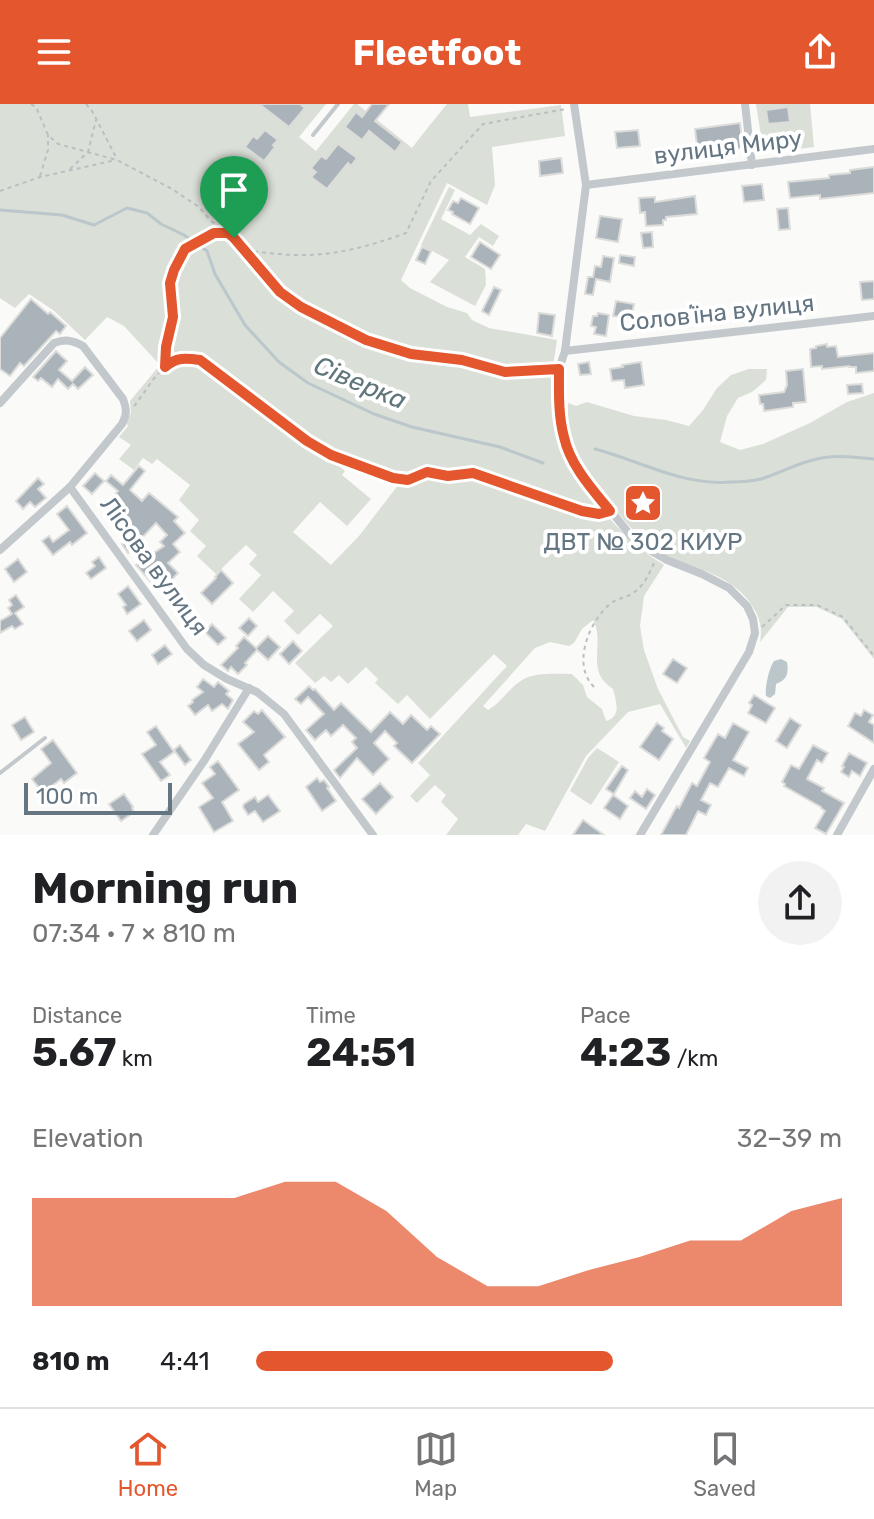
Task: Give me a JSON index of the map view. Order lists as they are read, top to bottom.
{
  "streets": {
    "street": ["вулиця Миру", "Соловʼїна вулиця", "Лісова вулиця"]
  },
  "water": ["Сіверка"],
  "places": {
    "place": ["ДВТ № 302 КИУР"]
  },
  "scale_bar": "100 m",
  "page": {
    "header": "Fleetfoot",
    "scale": "100 m",
    "heading": ["Morning run", "07:34 · 7 × 810 m"],
    "stats": [
      ["Distance", "5.67 km"],
      ["Time", "24:51"],
      ["Pace", "4:23 /km"]
    ],
    "chart": ["Elevation", "32–39 m"],
    "list": [
      {
        "name": "810 m",
        "note": "4:41"
      }
    ],
    "tabs": ["Home", "Map", "Saved"]
  }
}
